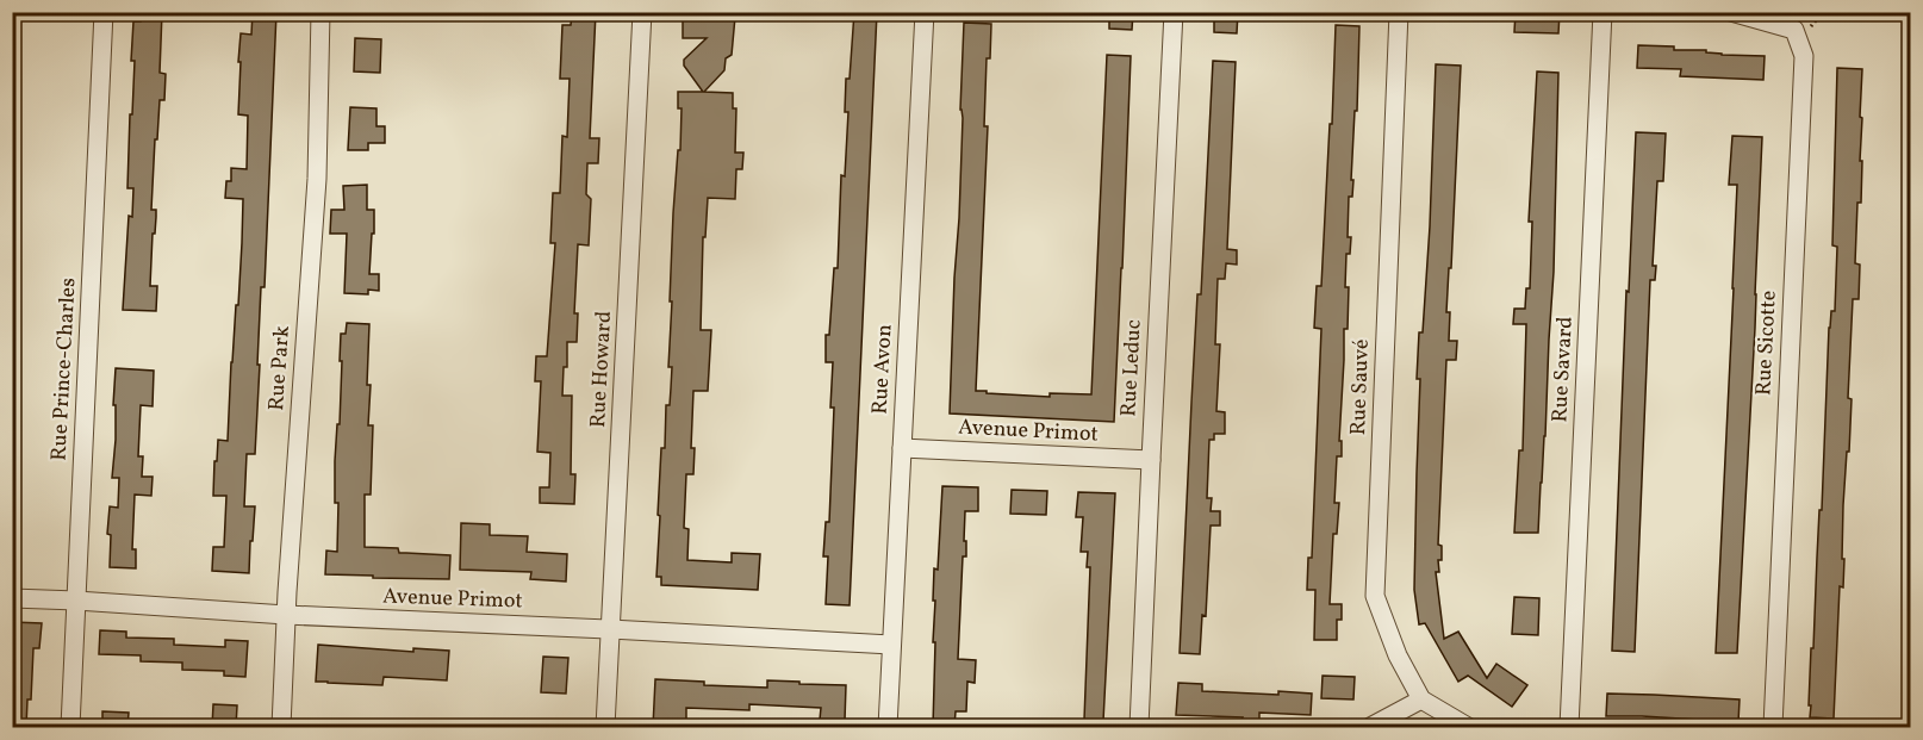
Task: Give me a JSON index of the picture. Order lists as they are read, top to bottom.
{
  "streets": {
    "street": [
      "Rue Sicotte",
      "Rue Park",
      "Rue Leduc",
      "Rue Prince-Charles",
      "Rue Howard",
      "Rue Avon",
      "Rue Savard",
      "Rue Sauvé",
      "Avenue Primot"
    ]
  },
  "crossings": [
    ["Rue Park", "Avenue Primot"],
    ["Rue Leduc", "Avenue Primot"],
    ["Rue Prince-Charles", "Avenue Primot"],
    ["Rue Howard", "Avenue Primot"],
    ["Rue Avon", "Avenue Primot"]
  ]
}
